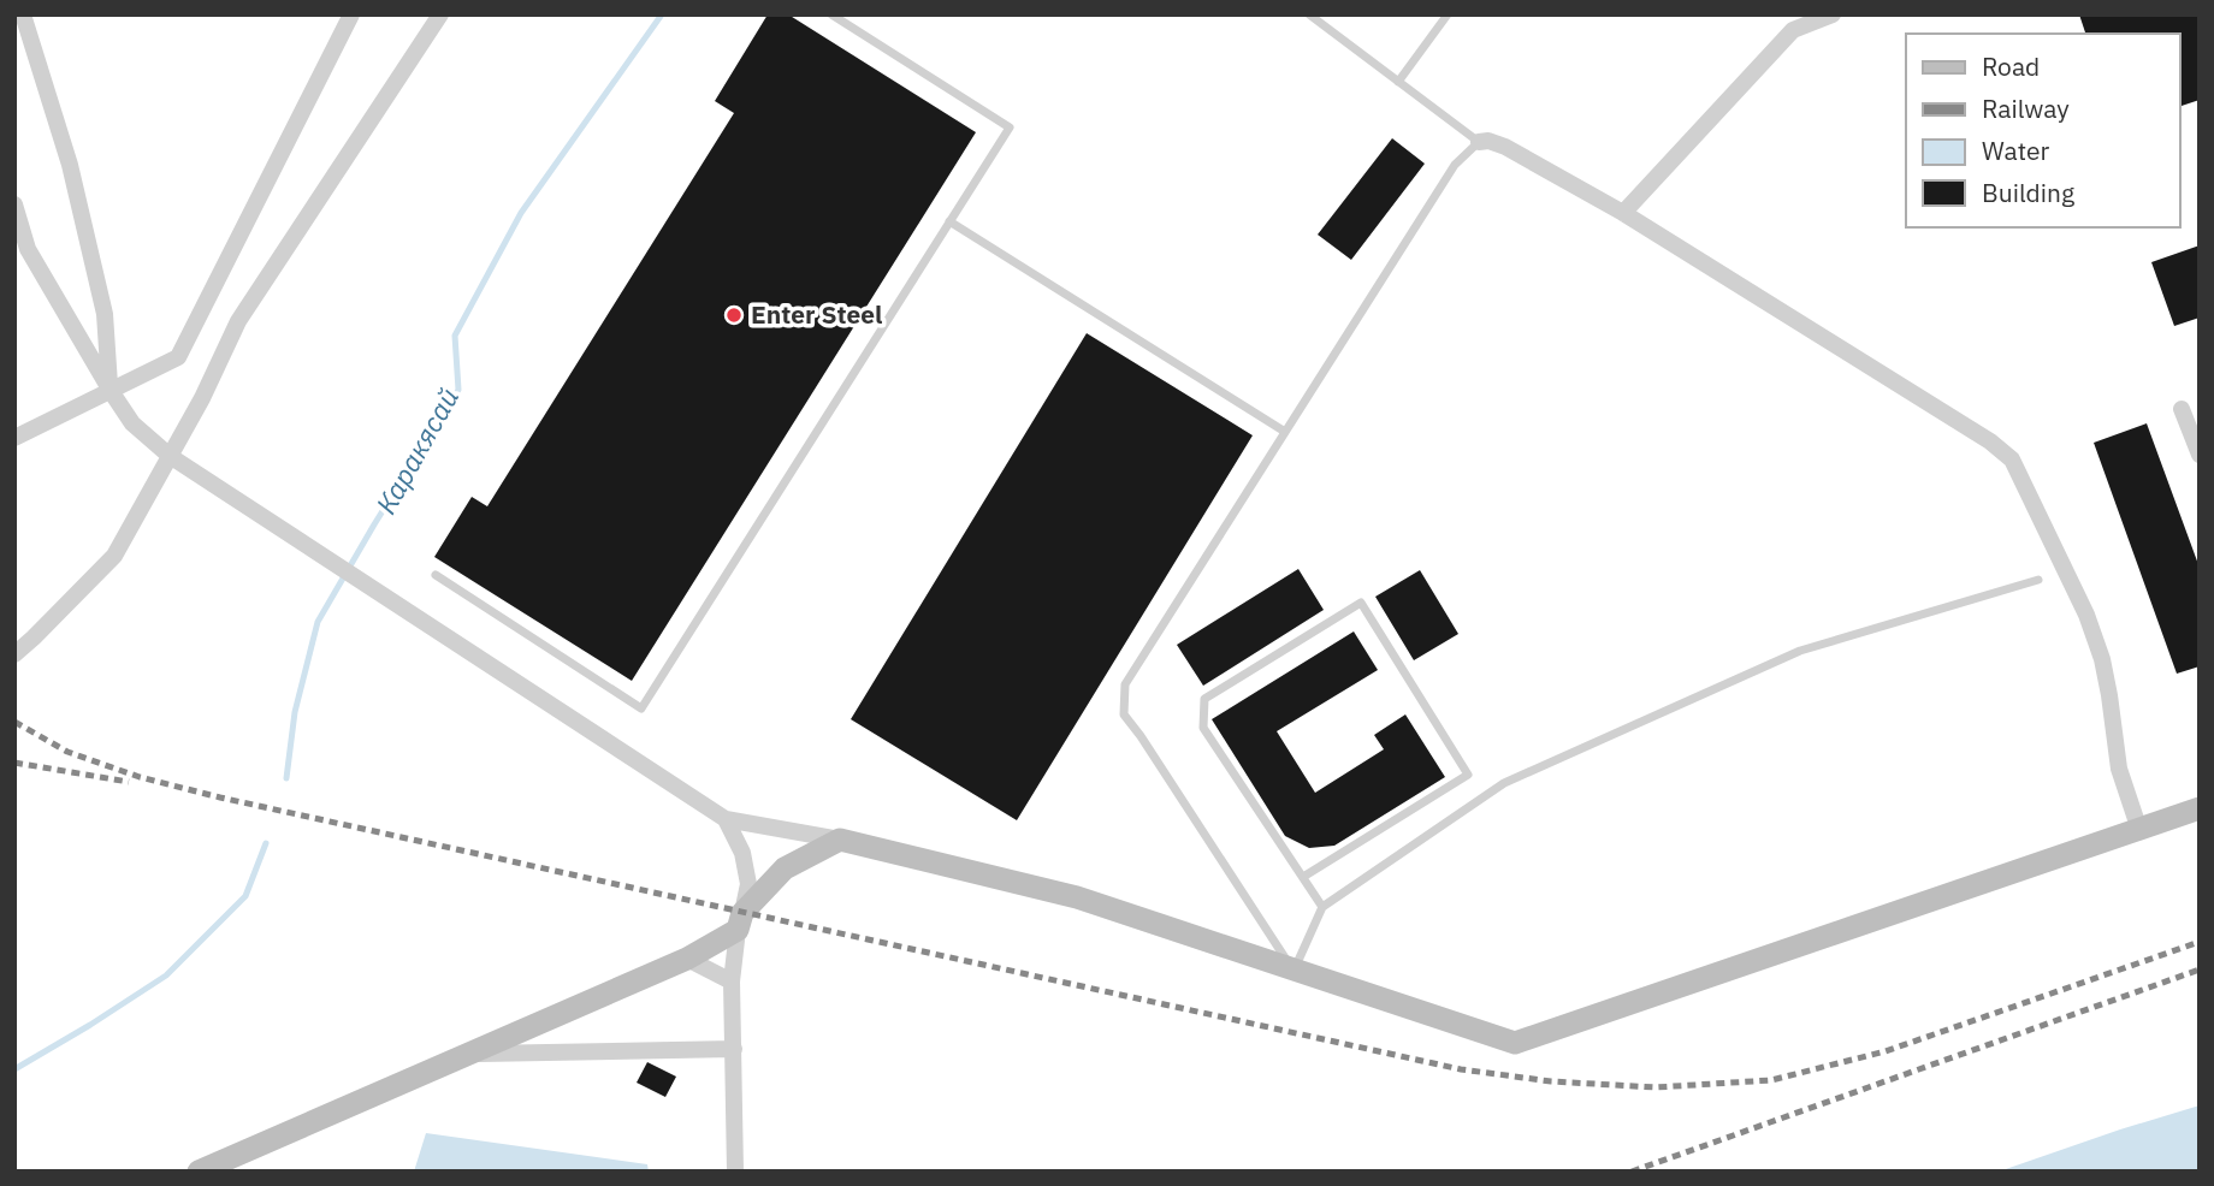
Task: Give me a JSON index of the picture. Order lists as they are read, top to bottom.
{
  "water": ["Каракясай"],
  "places": ["Enter Steel"],
  "legend": [
    "Road",
    "Railway",
    "Water",
    "Building"
  ]
}
